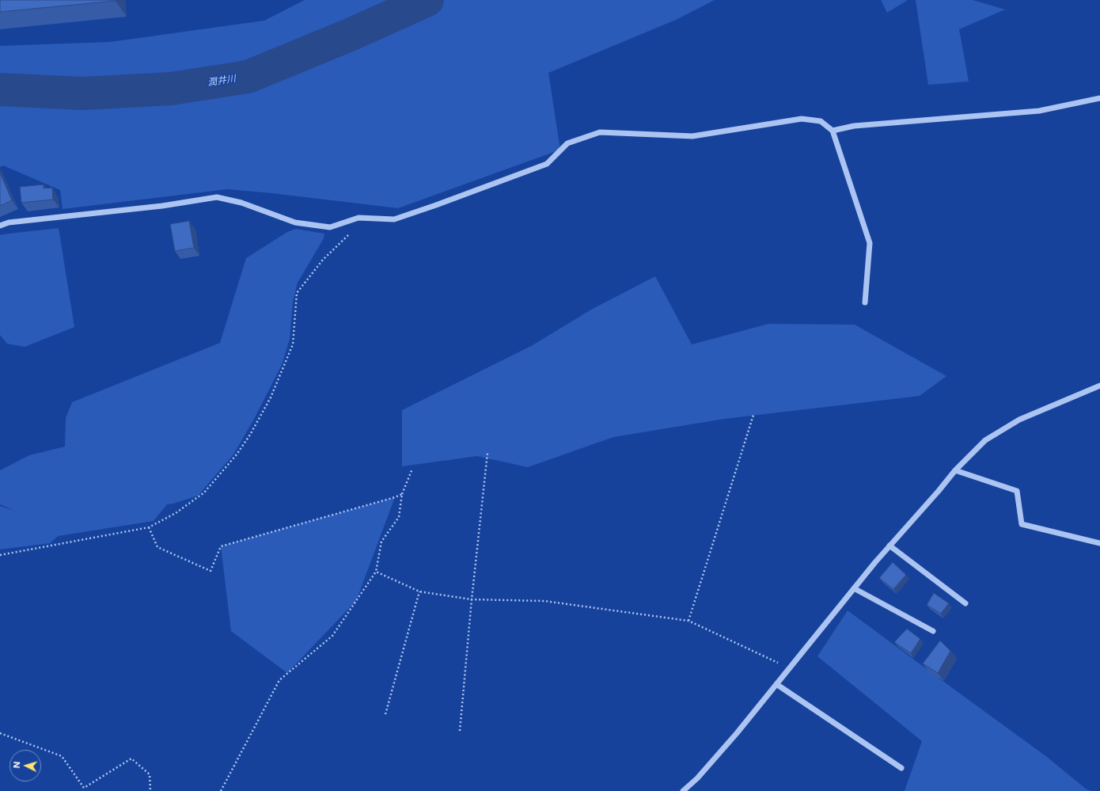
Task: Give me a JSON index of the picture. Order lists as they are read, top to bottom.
{
  "water": ["潤井川"],
  "north": "left"
}
